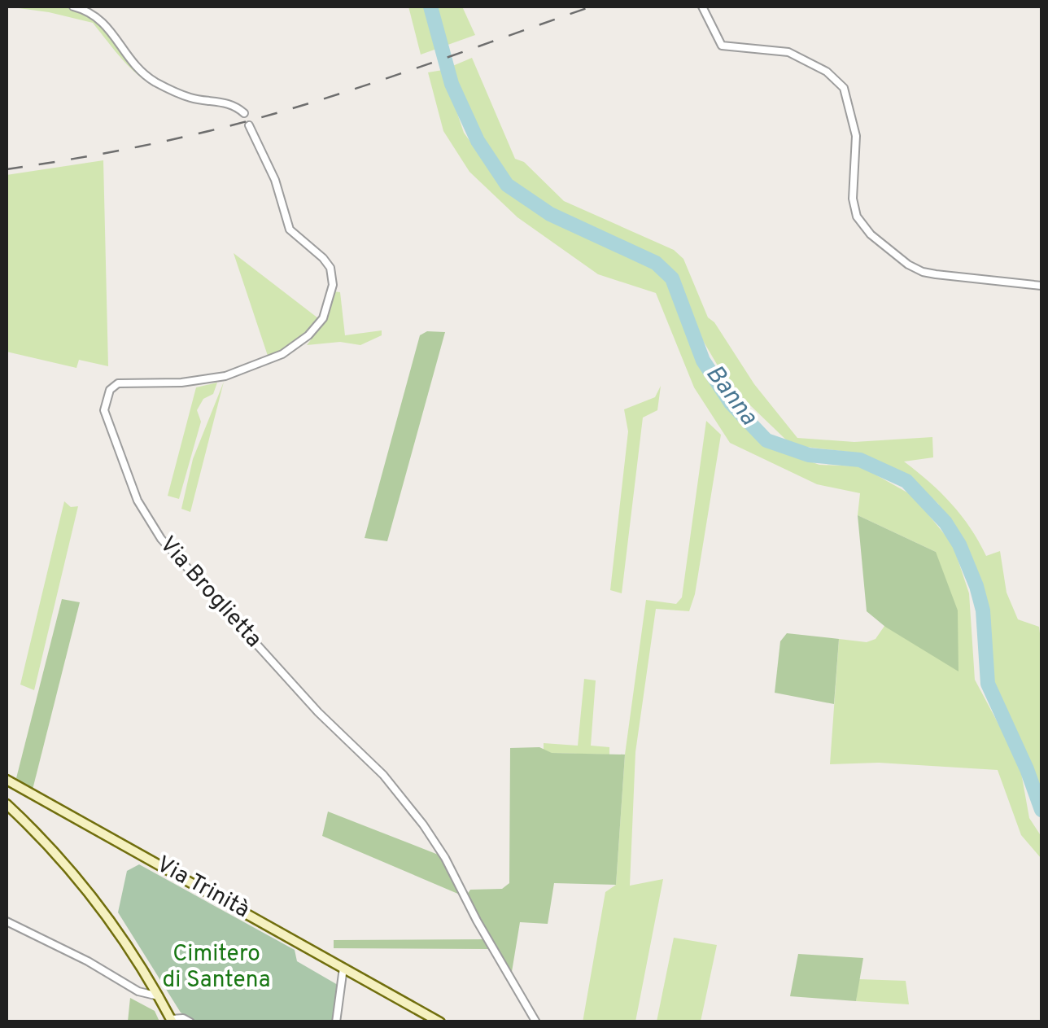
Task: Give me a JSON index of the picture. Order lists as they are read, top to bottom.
{
  "streets": {
    "street": ["Via Broglietta", "Via Trinità"]
  },
  "water": ["Banna"],
  "parks": ["Cimitero di Santena"]
}
